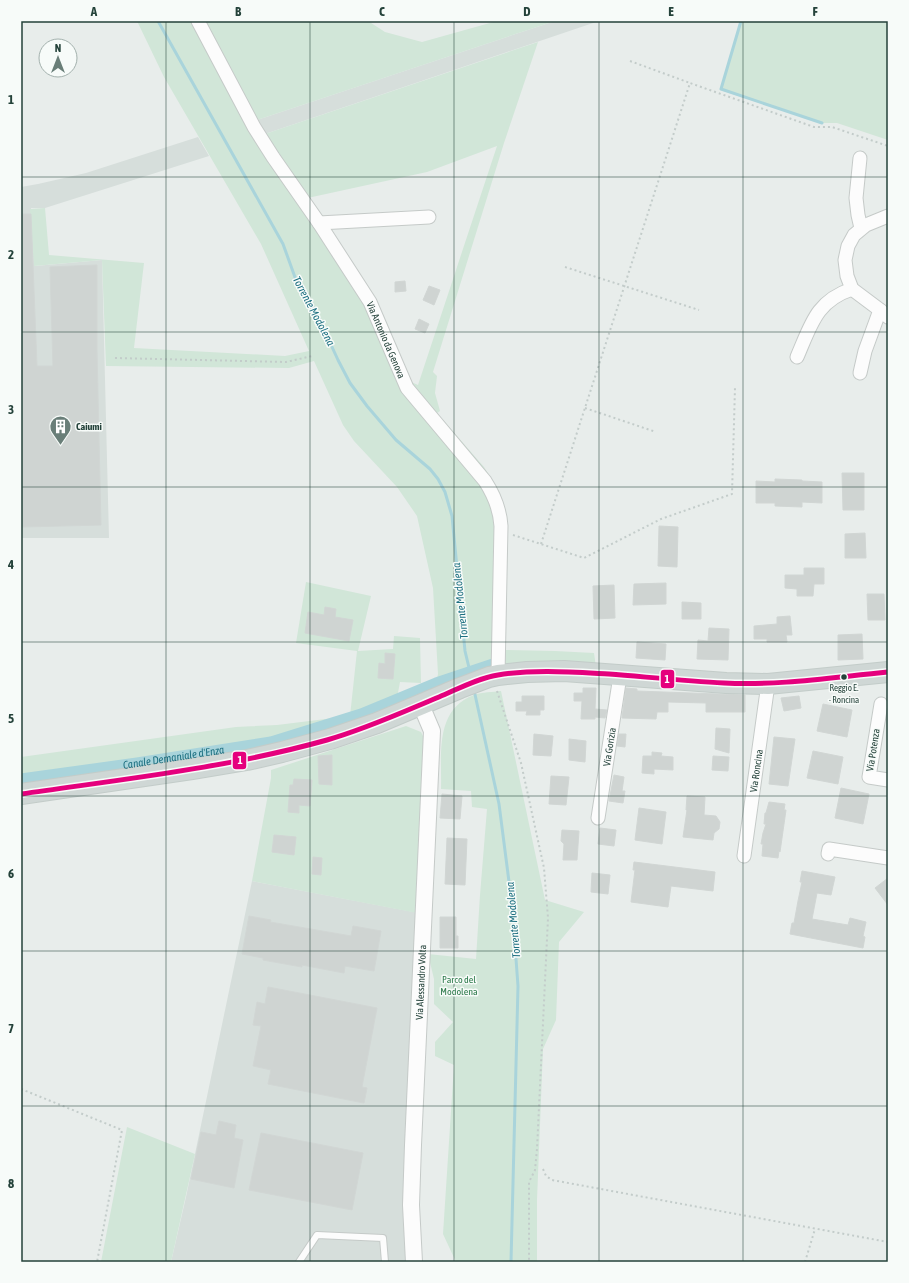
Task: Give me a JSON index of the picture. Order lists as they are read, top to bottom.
{
  "streets": {
    "street": [
      "Via Antonio da Genova",
      "Via Gorizia",
      "Via Potenza",
      "Via Roncina",
      "Via Alessandro Volta"
    ]
  },
  "water": ["Torrente Modolena", "Canale Demaniale d'Enza"],
  "parks": ["Parco del Modolena"],
  "places": {
    "building": ["Caiumi"],
    "other": ["Reggio E. - Roncina"]
  },
  "lines": ["transit line 1"],
  "north": "top",
  "grid": {
    "columns": [
      "A",
      "B",
      "C",
      "D",
      "E",
      "F"
    ],
    "rows": [
      "1",
      "2",
      "3",
      "4",
      "5",
      "6",
      "7",
      "8"
    ]
  }
}
